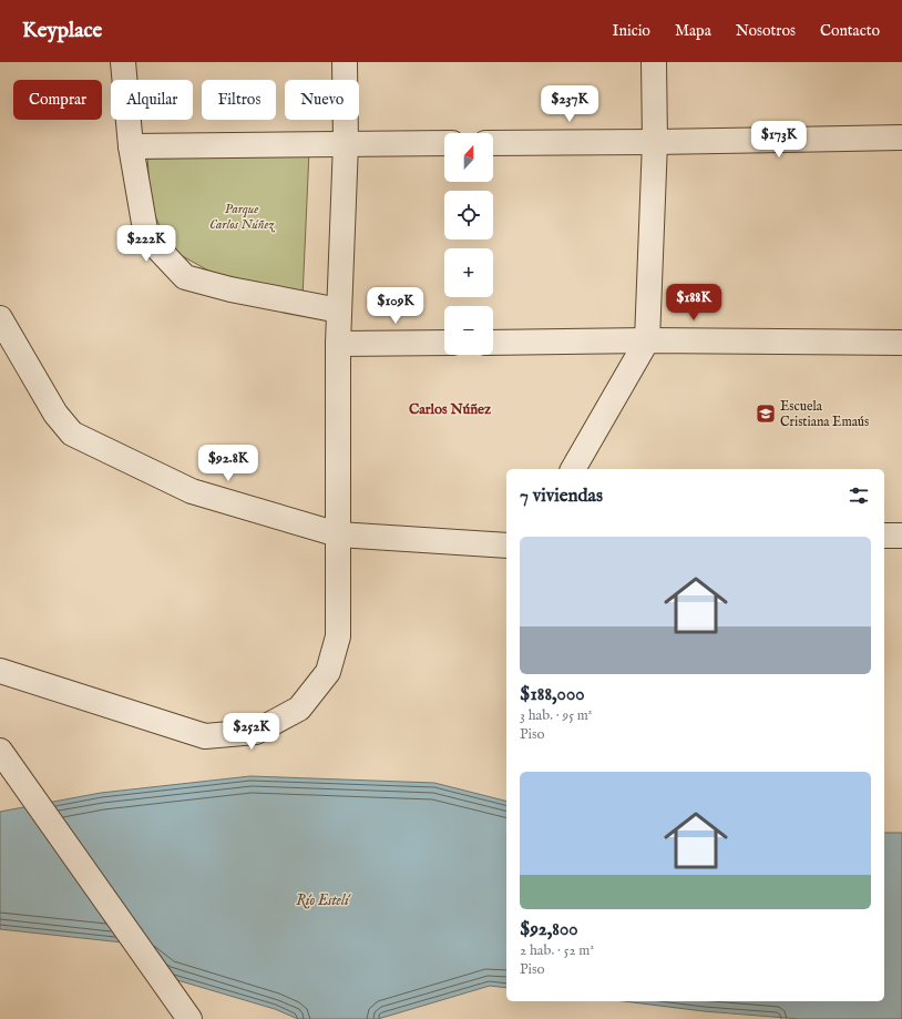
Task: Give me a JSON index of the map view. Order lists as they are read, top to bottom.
{
  "districts": ["Carlos Núñez"],
  "water": ["Río Estelí"],
  "parks": ["Parque Carlos Núñez"],
  "places": {
    "school or university": ["Escuela Cristiana Emaús"]
  },
  "north": "top",
  "page": {
    "header": "Keyplace",
    "nav": [
      "Inicio",
      "Mapa",
      "Nosotros",
      "Contacto"
    ],
    "chip": [
      "Comprar",
      "Alquilar",
      "Filtros",
      "Nuevo"
    ],
    "price": [
      "$237K",
      "$173K",
      "$222K",
      "$188K",
      "$109K",
      "$92.8K",
      "$252K"
    ],
    "map_buttons": ["+", "−"],
    "heading": "7 viviendas",
    "list": [
      {
        "name": "$188,000",
        "note": "3 hab. · 95 m² · Piso"
      },
      {
        "name": "$92,800",
        "note": "2 hab. · 52 m² · Piso"
      }
    ]
  }
}
